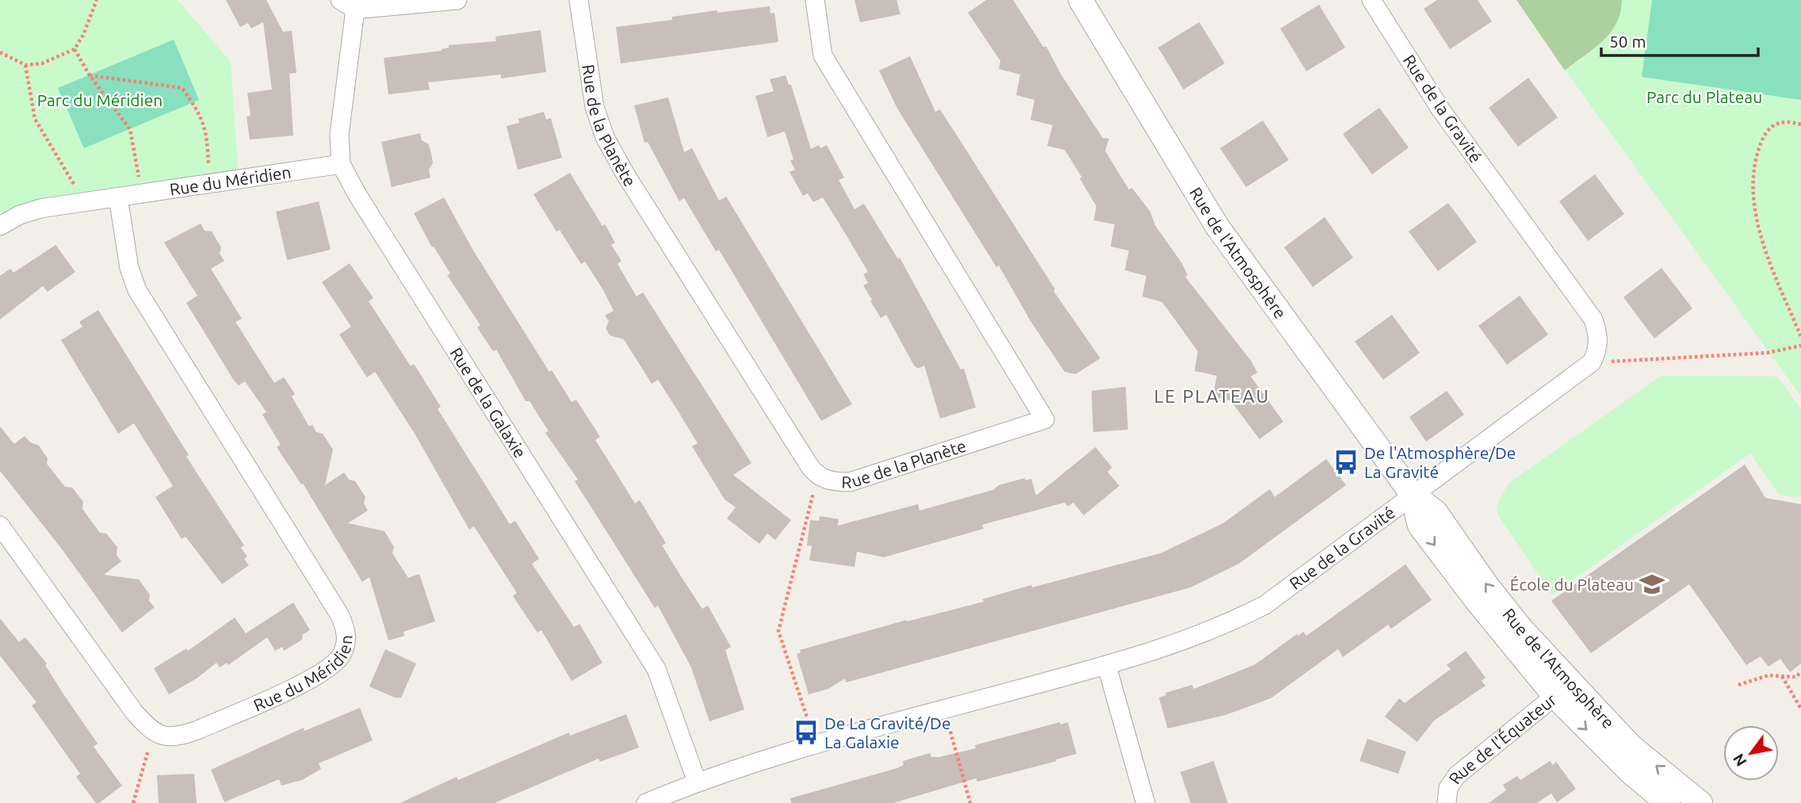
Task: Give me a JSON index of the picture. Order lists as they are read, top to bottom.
{
  "streets": {
    "street": [
      "Rue de la Gravité",
      "Rue de la Planète",
      "Rue du Méridien",
      "Rue de l'Atmosphère",
      "Rue de la Galaxie",
      "Rue de l'Équateur"
    ]
  },
  "crossings": [
    ["Rue de la Gravité", "Rue de l'Atmosphère"],
    ["Rue de la Gravité", "Rue de la Galaxie"],
    ["Rue du Méridien", "Rue de la Galaxie"],
    ["Rue de l'Atmosphère", "Rue de l'Équateur"]
  ],
  "districts": ["LE PLATEAU"],
  "parks": ["Parc du Plateau", "Parc du Méridien"],
  "places": {
    "bus stop": ["De l'Atmosphère/De La Gravité", "De La Gravité/De La Galaxie"],
    "school or university": ["École du Plateau"]
  },
  "scale_bar": "50 m",
  "north": "bottom left"
}
